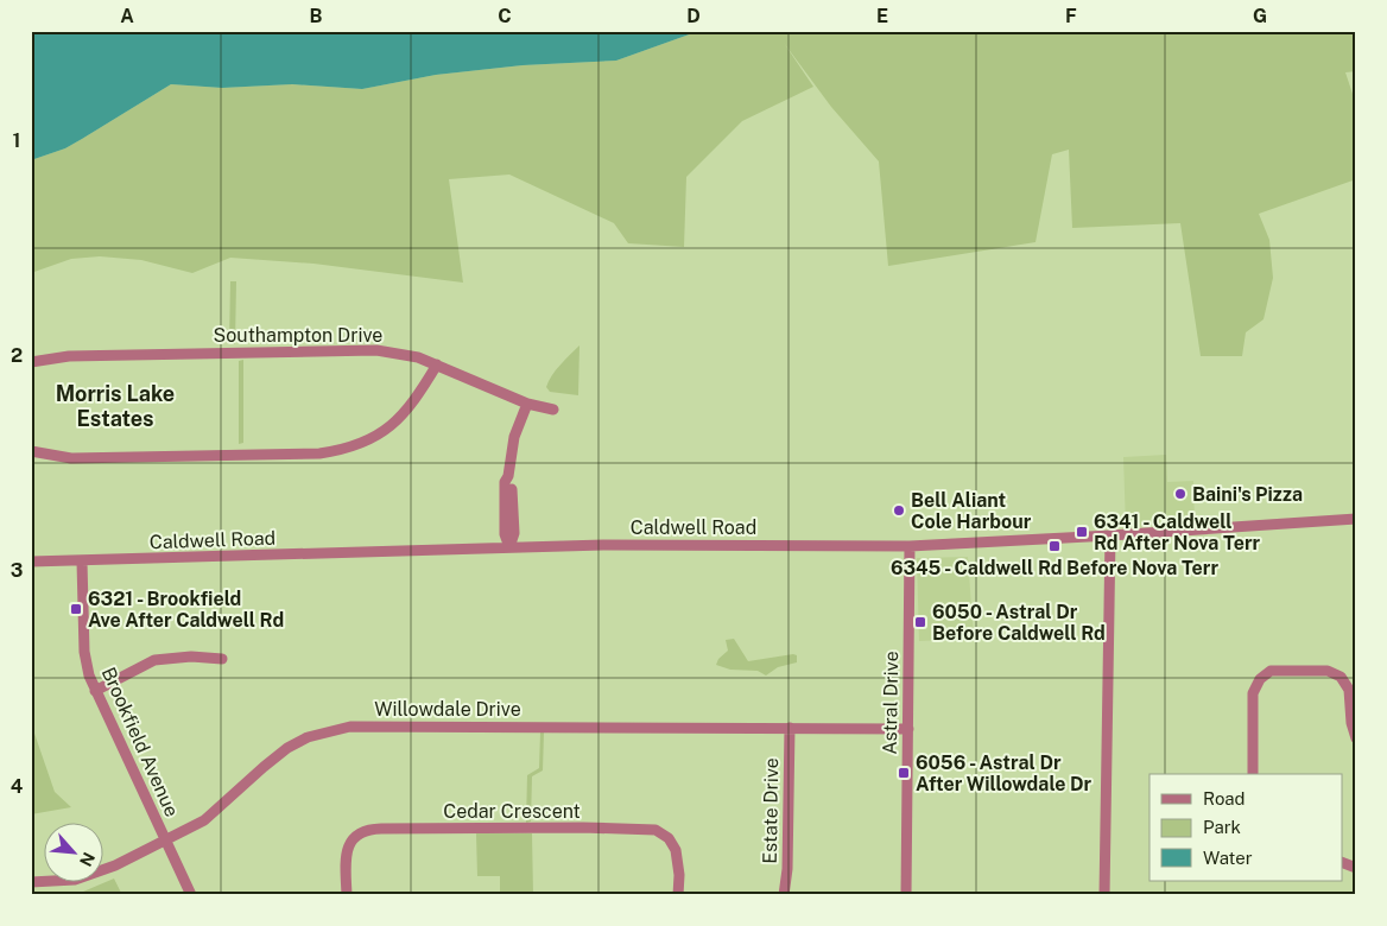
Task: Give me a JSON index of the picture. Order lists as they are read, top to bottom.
{
  "streets": {
    "street": [
      "Southampton Drive",
      "Caldwell Road",
      "Astral Drive",
      "Willowdale Drive",
      "Brookfield Avenue",
      "Cedar Crescent",
      "Estate Drive"
    ]
  },
  "crossings": [
    ["Caldwell Road", "Astral Drive"],
    ["Caldwell Road", "Brookfield Avenue"],
    ["Astral Drive", "Willowdale Drive"],
    ["Willowdale Drive", "Brookfield Avenue"],
    ["Willowdale Drive", "Estate Drive"]
  ],
  "districts": ["Morris Lake Estates"],
  "places": {
    "other": ["Baini's Pizza", "Bell Aliant Cole Harbour"],
    "transit": [
      "6341 - Caldwell Rd After Nova Terr",
      "6345 - Caldwell Rd Before Nova Terr",
      "6321 - Brookfield Ave After Caldwell Rd",
      "6050 - Astral Dr Before Caldwell Rd",
      "6056 - Astral Dr After Willowdale Dr"
    ]
  },
  "legend": ["Road", "Park", "Water"],
  "north": "bottom right",
  "grid": {
    "columns": [
      "A",
      "B",
      "C",
      "D",
      "E",
      "F",
      "G"
    ],
    "rows": [
      "1",
      "2",
      "3",
      "4"
    ]
  }
}
